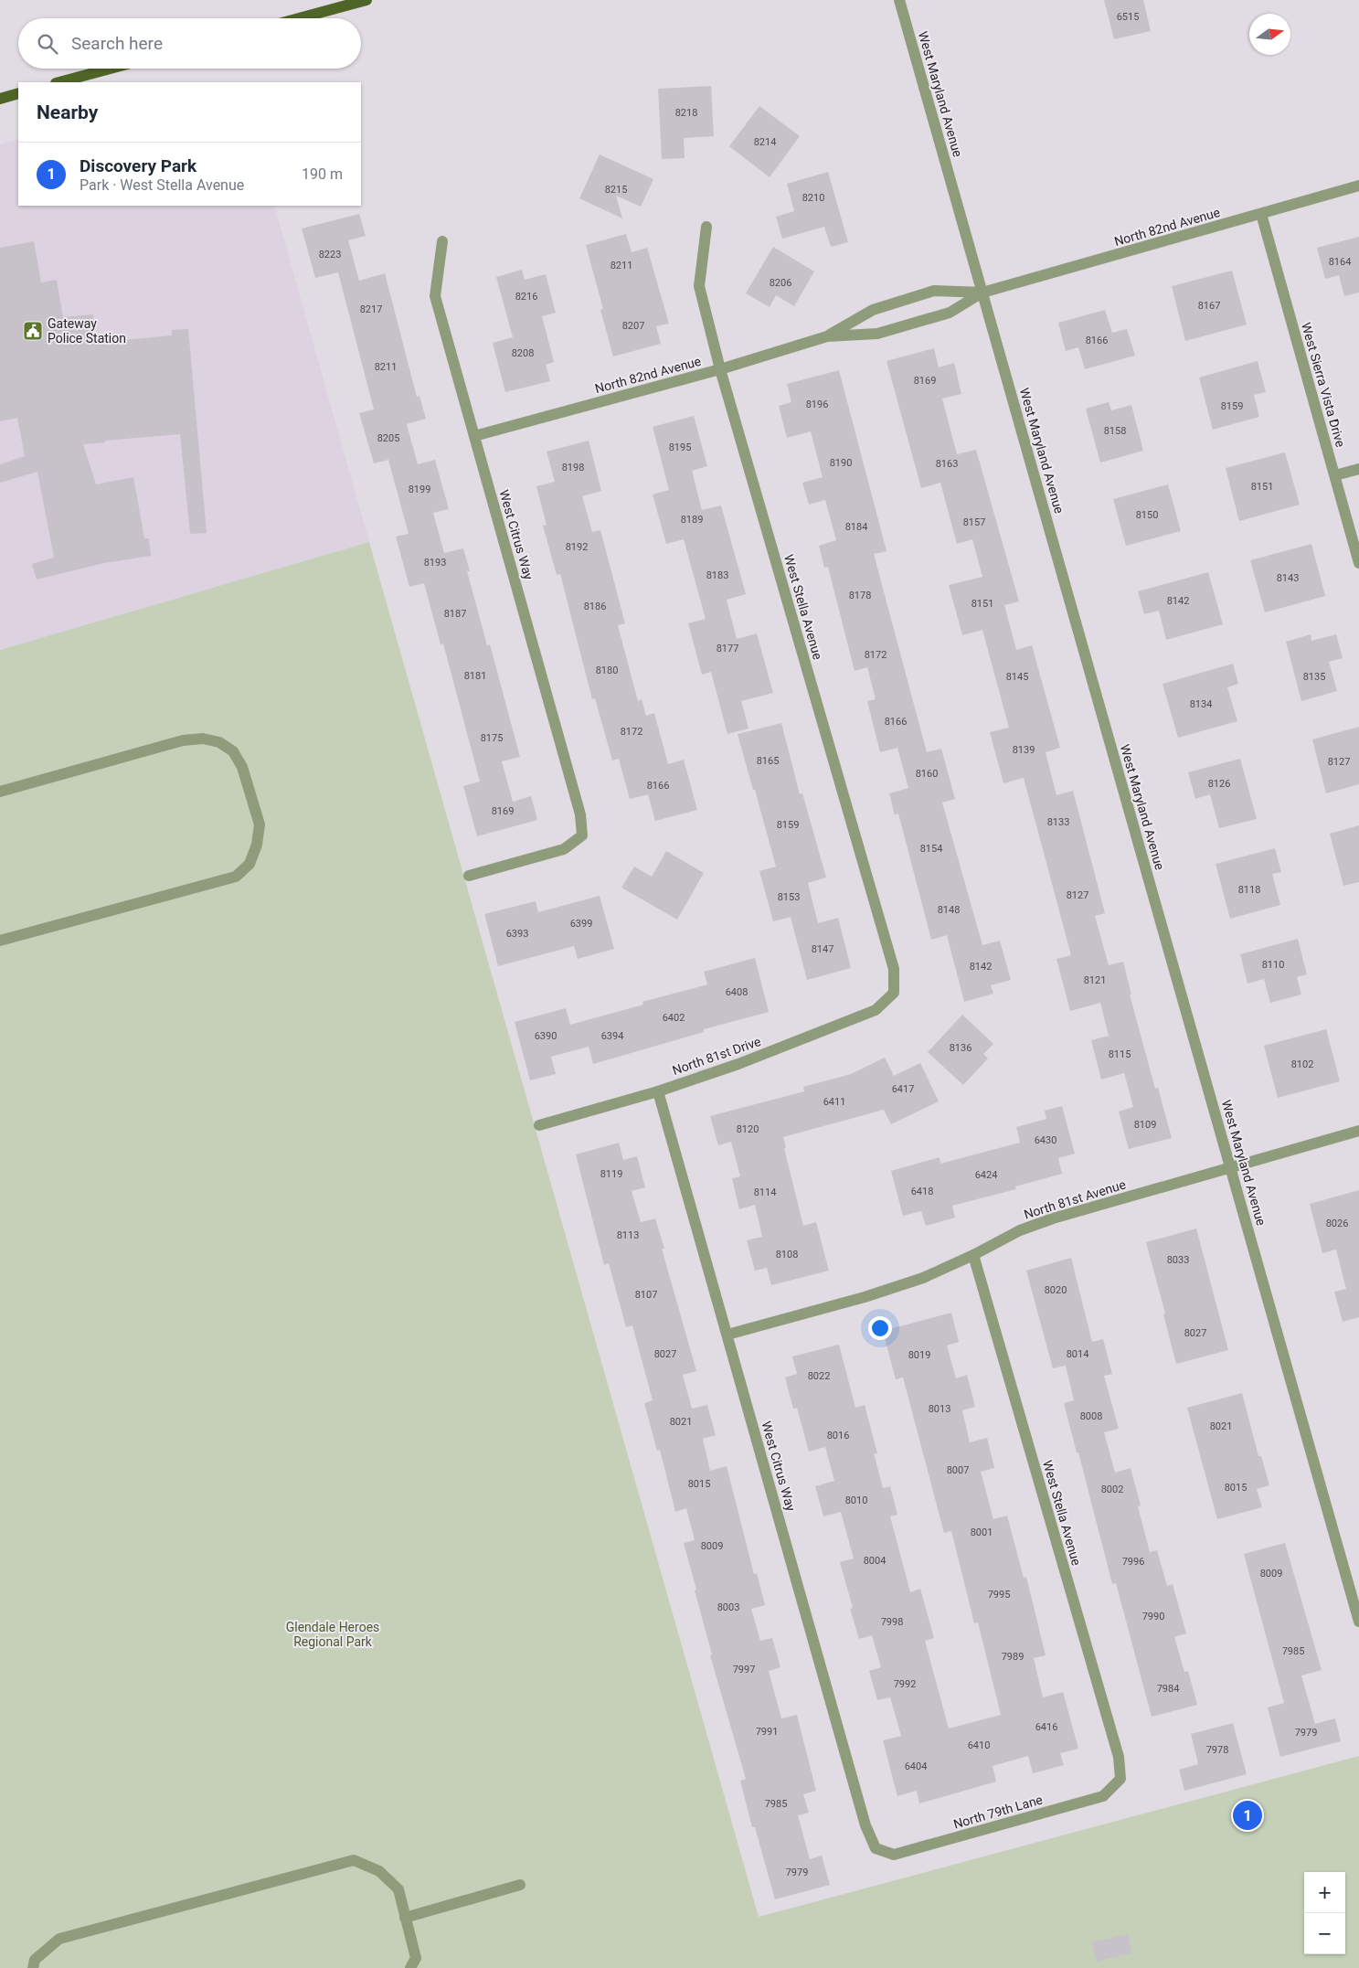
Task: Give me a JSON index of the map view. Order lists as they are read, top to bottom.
{
  "streets": {
    "street": [
      "West Maryland Avenue",
      "North 82nd Avenue",
      "West Sierra Vista Drive",
      "West Citrus Way",
      "West Stella Avenue",
      "North 81st Drive",
      "North 81st Avenue",
      "North 79th Lane"
    ]
  },
  "crossings": [
    ["West Maryland Avenue", "North 82nd Avenue"],
    ["West Maryland Avenue", "North 81st Avenue"],
    ["North 82nd Avenue", "West Sierra Vista Drive"],
    ["North 82nd Avenue", "West Citrus Way"],
    ["North 82nd Avenue", "West Stella Avenue"],
    ["West Citrus Way", "North 81st Drive"],
    ["West Citrus Way", "North 81st Avenue"],
    ["West Citrus Way", "North 79th Lane"],
    ["West Stella Avenue", "North 81st Drive"],
    ["West Stella Avenue", "North 81st Avenue"],
    ["West Stella Avenue", "North 79th Lane"]
  ],
  "parks": ["Glendale Heroes Regional Park"],
  "places": {
    "public building": ["Gateway Police Station"]
  },
  "house_numbers": [
    "6515",
    "8218",
    "8214",
    "8215",
    "8210",
    "8223",
    "8164",
    "8211",
    "8206",
    "8216",
    "8167",
    "8217",
    "8207",
    "8166",
    "8208",
    "8211",
    "8169",
    "8196",
    "8159",
    "8158",
    "8205",
    "8195",
    "8190",
    "8163",
    "8198",
    "8151",
    "8199",
    "8150",
    "8189",
    "8157",
    "8184",
    "8192",
    "8193",
    "8183",
    "8143",
    "8178",
    "8142",
    "8151",
    "8186",
    "8187",
    "8177",
    "8172",
    "8180",
    "8181",
    "8145",
    "8135",
    "8134",
    "8166",
    "8172",
    "8175",
    "8139",
    "8165",
    "8127",
    "8160",
    "8126",
    "8166",
    "8169",
    "8133",
    "8159",
    "8154",
    "8118",
    "8127",
    "8153",
    "8148",
    "6399",
    "6393",
    "8147",
    "8110",
    "8142",
    "8121",
    "6408",
    "6402",
    "6390",
    "6394",
    "8136",
    "8115",
    "8102",
    "6417",
    "6411",
    "8109",
    "8120",
    "6430",
    "8119",
    "6424",
    "6418",
    "8114",
    "8026",
    "8113",
    "8108",
    "8033",
    "8020",
    "8107",
    "8027",
    "8027",
    "8014",
    "8019",
    "8022",
    "8013",
    "8008",
    "8021",
    "8021",
    "8016",
    "8007",
    "8015",
    "8015",
    "8002",
    "8010",
    "8001",
    "8009",
    "8004",
    "7996",
    "8009",
    "7995",
    "8003",
    "7990",
    "7998",
    "7985",
    "7989",
    "7997",
    "7992",
    "7984",
    "6416",
    "7991",
    "7979",
    "6410",
    "7978",
    "6404",
    "7985",
    "7979"
  ],
  "north": "right",
  "page": {
    "search": "Search here",
    "heading": "Nearby",
    "list": [
      {
        "mark": "1",
        "name": "Discovery Park",
        "note": "Park · West Stella Avenue",
        "value": "190 m"
      }
    ],
    "pins": "1",
    "map_buttons": ["+", "−"]
  }
}
